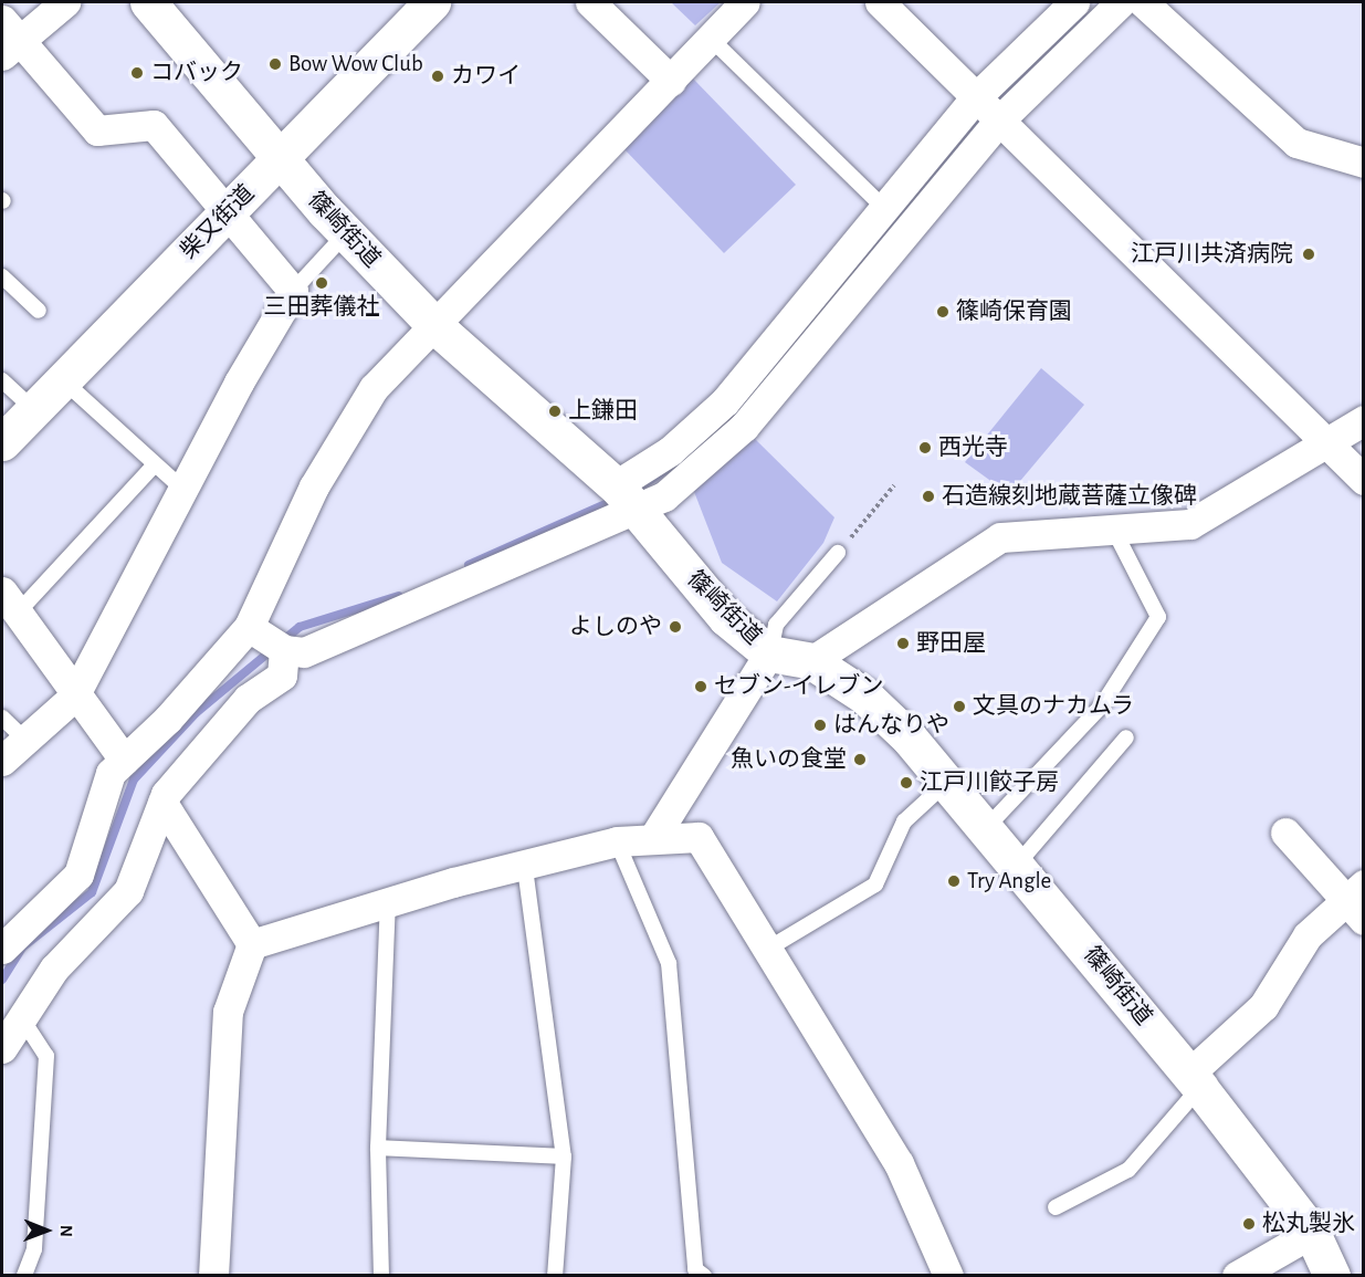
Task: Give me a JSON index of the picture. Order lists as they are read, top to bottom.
{
  "streets": {
    "street": ["柴又街道", "篠崎街道"]
  },
  "crossings": [
    ["柴又街道", "篠崎街道"]
  ],
  "places": [
    "Bow Wow Club",
    "コバック",
    "カワイ",
    "江戸川共済病院",
    "三田葬儀社",
    "篠崎保育園",
    "上鎌田",
    "西光寺",
    "石造線刻地蔵菩薩立像碑",
    "よしのや",
    "野田屋",
    "セブン-イレブン",
    "文具のナカムラ",
    "はんなりや",
    "魚いの食堂",
    "江戸川餃子房",
    "Try Angle",
    "松丸製氷"
  ],
  "north": "right"
}
